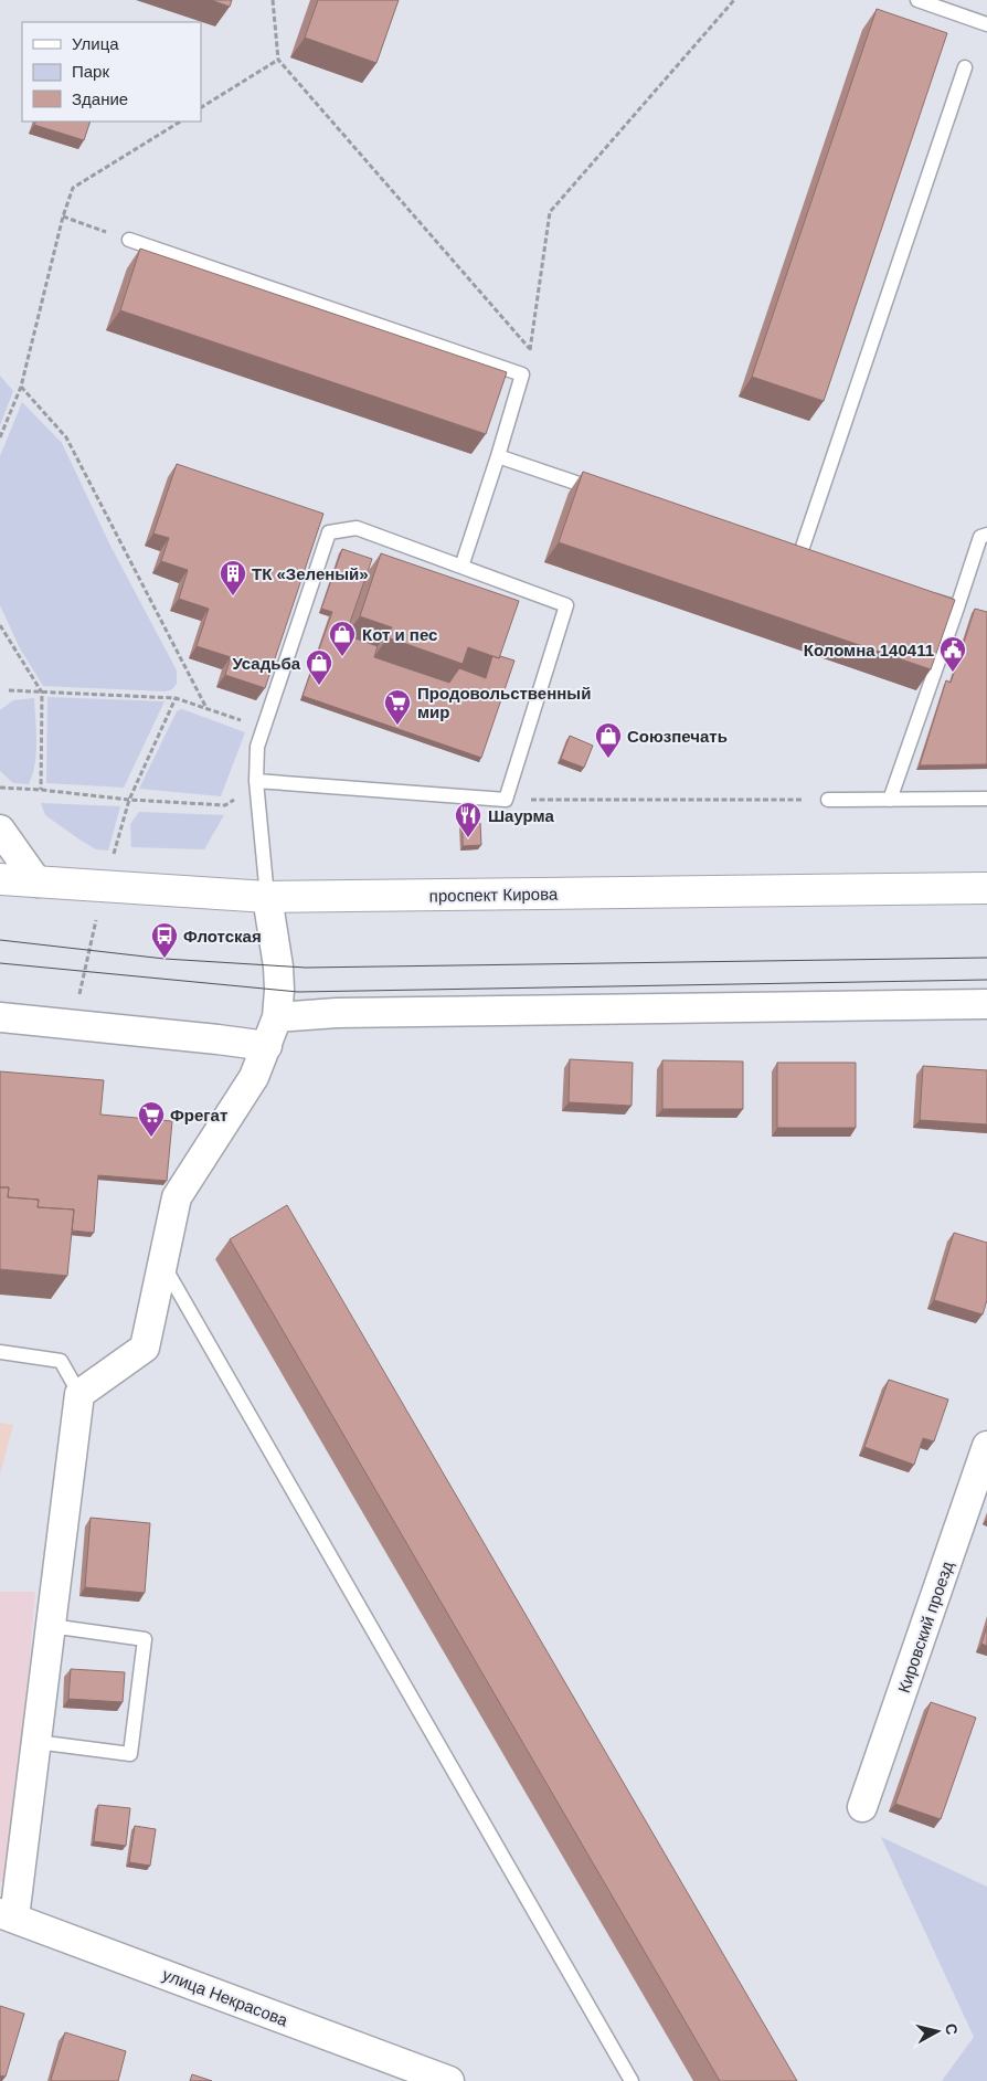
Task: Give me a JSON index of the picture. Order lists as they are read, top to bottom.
{
  "streets": {
    "main road": ["проспект Кирова"],
    "street": ["Кировский проезд", "улица Некрасова"]
  },
  "places": {
    "building": ["ТК «Зеленый»"],
    "shop": ["Кот и пес", "Усадьба", "Союзпечать"],
    "public building": ["Коломна 140411"],
    "supermarket": ["Продовольственный мир", "Фрегат"],
    "restaurant": ["Шаурма"],
    "bus stop": ["Флотская"]
  },
  "legend": ["Улица", "Парк", "Здание"],
  "north": "right"
}
